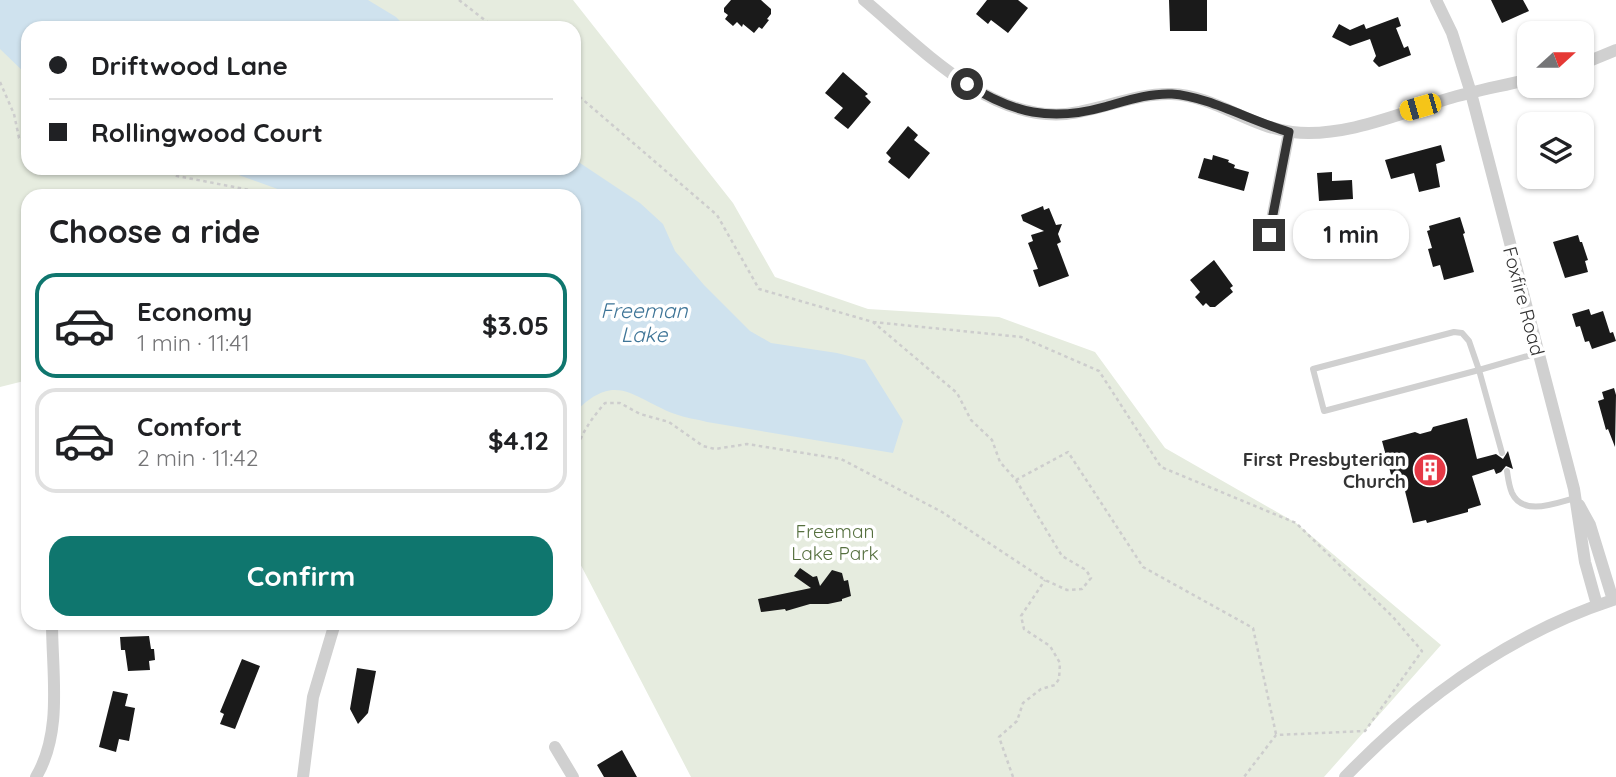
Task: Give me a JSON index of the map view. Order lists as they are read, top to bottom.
{
  "streets": {
    "street": ["Foxfire Road"]
  },
  "water": ["Freeman Lake"],
  "parks": ["Freeman Lake Park"],
  "places": {
    "building": ["First Presbyterian Church"]
  },
  "north": "right",
  "page": {
    "banner": ["Driftwood Lane", "Rollingwood Court"],
    "heading": "Choose a ride",
    "bubble": "1 min",
    "list": [
      {
        "name": "Economy",
        "note": "1 min · 11:41",
        "value": "$3.05"
      },
      {
        "name": "Comfort",
        "note": "2 min · 11:42",
        "value": "$4.12"
      }
    ],
    "buttons": "Confirm"
  }
}
